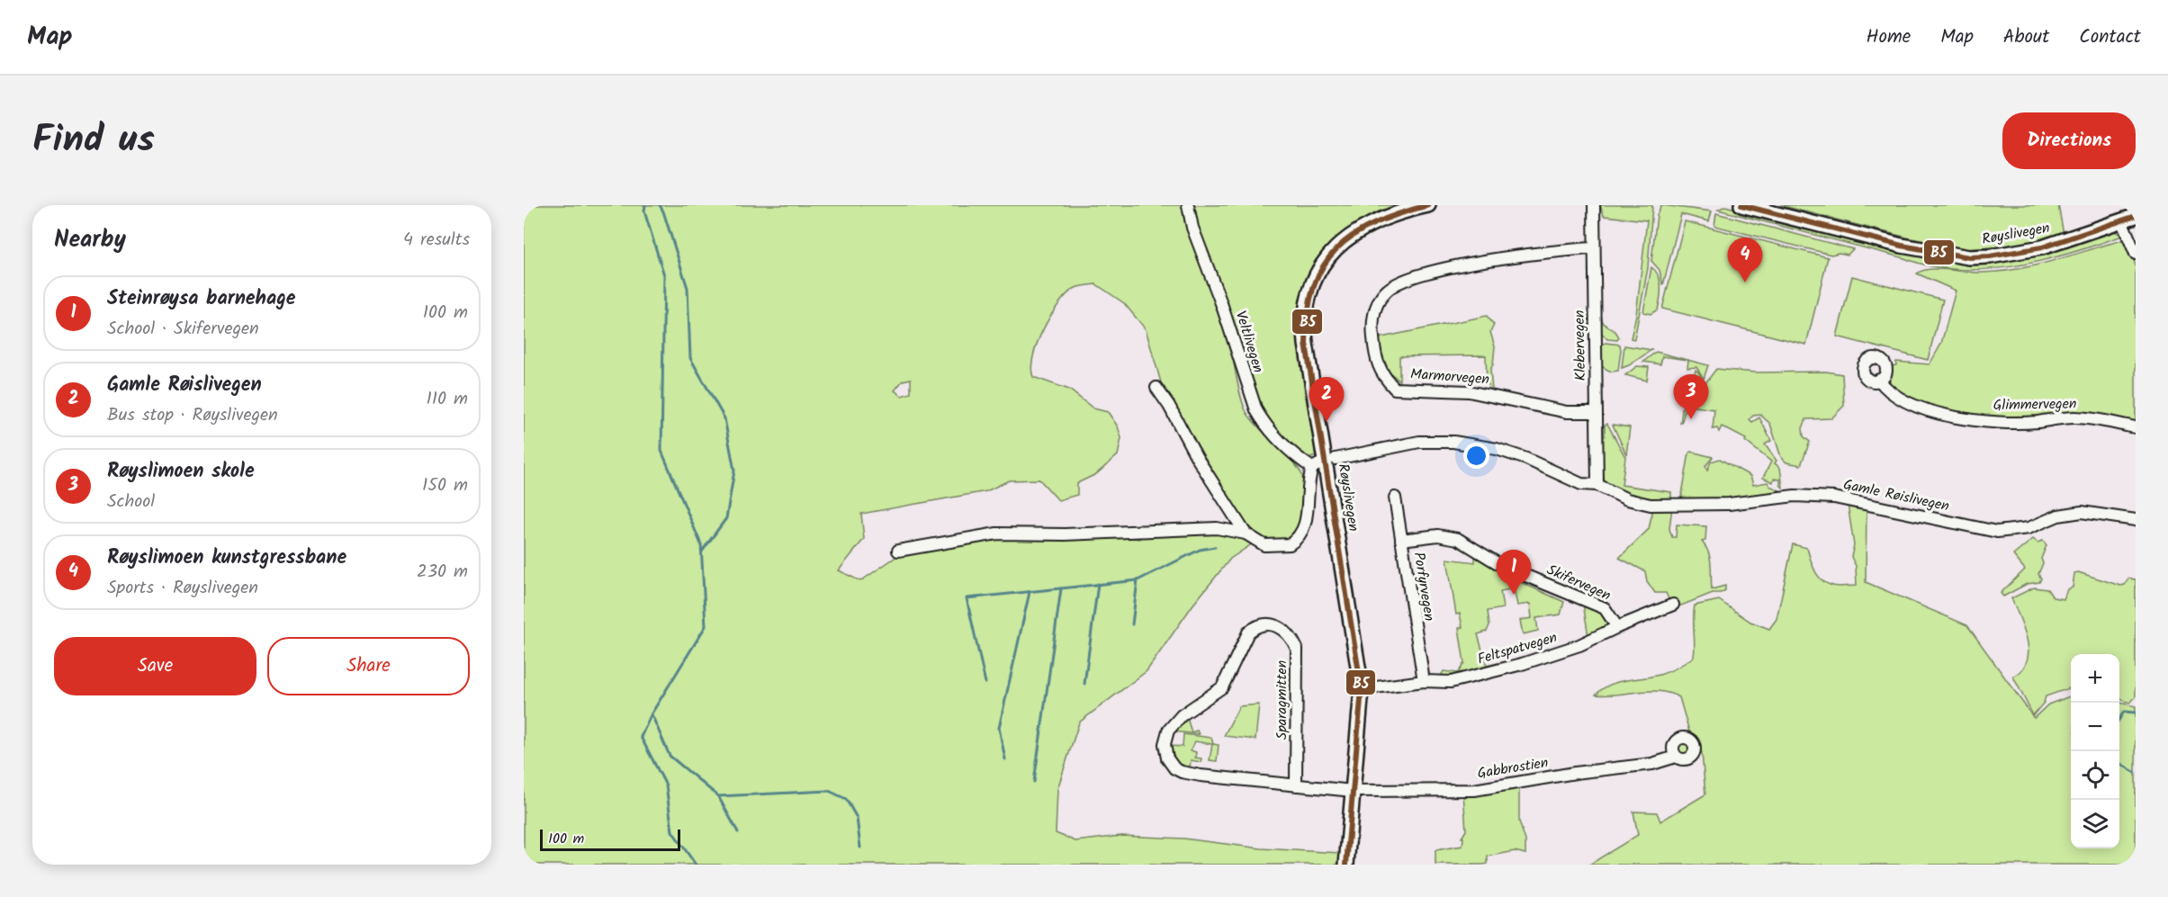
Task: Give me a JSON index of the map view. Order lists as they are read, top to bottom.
{
  "streets": {
    "street": [
      "Røyslivegen",
      "Veltlivegen",
      "Klebervegen",
      "Marmorvegen",
      "Glimmervegen",
      "Gamle Røislivegen",
      "Skifervegen",
      "Porfyrvegen",
      "Feltspatvegen",
      "Sparagmitten",
      "Gabbrostien"
    ]
  },
  "crossings": [
    ["Røyslivegen", "Gamle Røislivegen"],
    ["Røyslivegen", "Feltspatvegen"],
    ["Røyslivegen", "Sparagmitten"],
    ["Røyslivegen", "Gabbrostien"],
    ["Veltlivegen", "Gamle Røislivegen"],
    ["Klebervegen", "Marmorvegen"],
    ["Klebervegen", "Gamle Røislivegen"],
    ["Skifervegen", "Porfyrvegen"],
    ["Skifervegen", "Feltspatvegen"],
    ["Porfyrvegen", "Feltspatvegen"],
    ["Sparagmitten", "Gabbrostien"]
  ],
  "lines": ["transit line B5"],
  "scale_bar": "100 m",
  "page": {
    "header": "Map",
    "nav": [
      "Home",
      "Map",
      "About",
      "Contact"
    ],
    "title": "Find us",
    "buttons": [
      "Directions",
      ["Save", "Share"]
    ],
    "heading": ["Nearby", "4 results"],
    "pins": [
      "4",
      "3",
      "2",
      "1"
    ],
    "list": [
      {
        "mark": "1",
        "name": "Steinrøysa barnehage",
        "note": "School · Skifervegen",
        "value": "100 m"
      },
      {
        "mark": "2",
        "name": "Gamle Røislivegen",
        "note": "Bus stop · Røyslivegen",
        "value": "110 m"
      },
      {
        "mark": "3",
        "name": "Røyslimoen skole",
        "note": "School",
        "value": "150 m"
      },
      {
        "mark": "4",
        "name": "Røyslimoen kunstgressbane",
        "note": "Sports · Røyslivegen",
        "value": "230 m"
      }
    ],
    "map_buttons": ["+", "−"],
    "scale": "100 m"
  }
}
